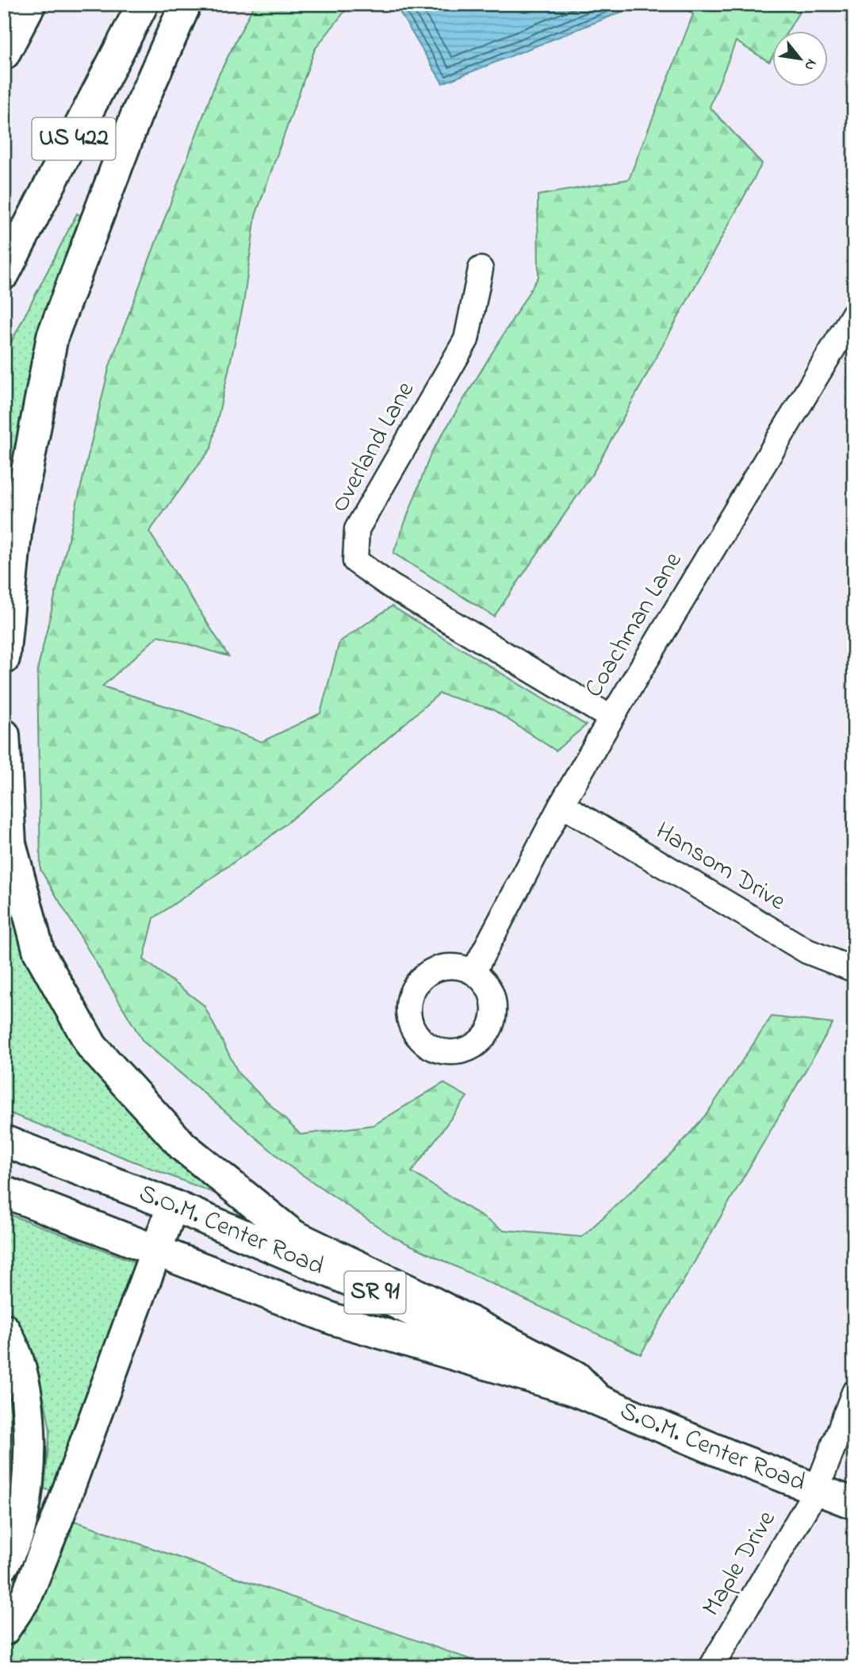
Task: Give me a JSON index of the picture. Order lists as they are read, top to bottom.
{
  "streets": {
    "main road": ["US 422", "S.O.M. Center Road", "SR 91"],
    "street": [
      "Overland Lane",
      "Coachman Lane",
      "Hansom Drive",
      "Maple Drive"
    ]
  },
  "crossings": [
    ["Overland Lane", "Coachman Lane"],
    ["Coachman Lane", "Hansom Drive"],
    ["S.O.M. Center Road", "Maple Drive"]
  ],
  "north": "bottom right"
}
